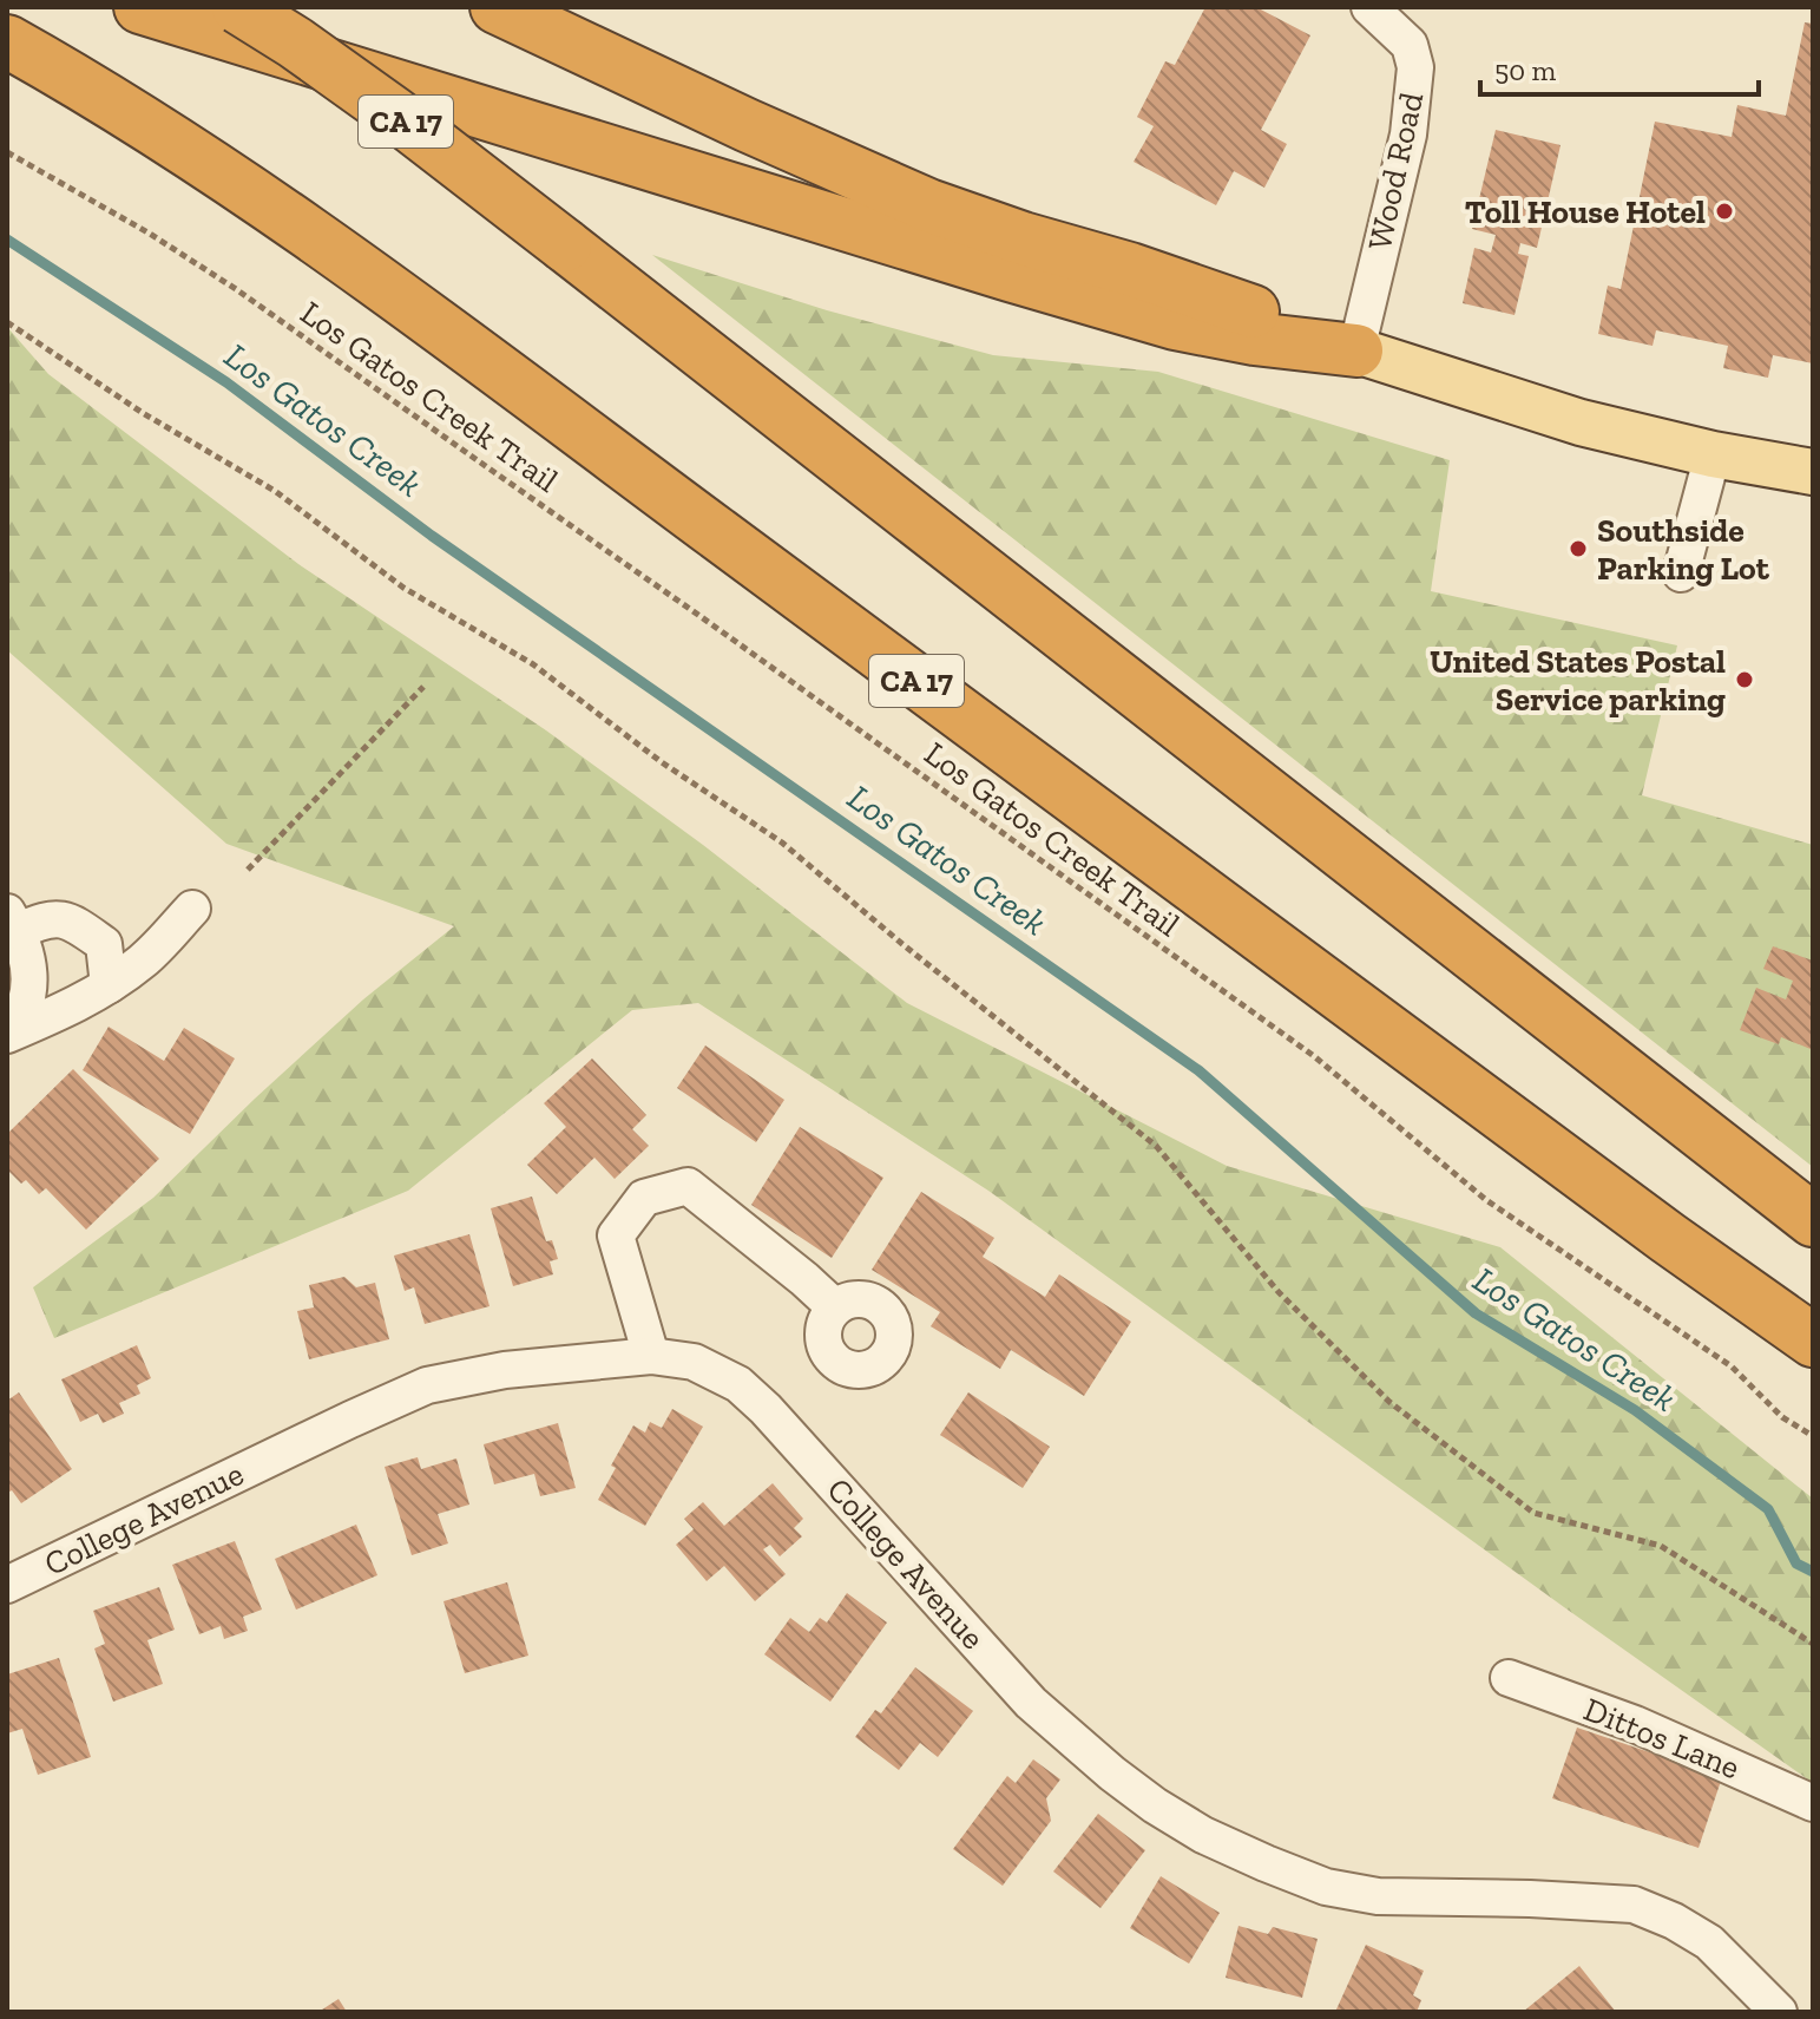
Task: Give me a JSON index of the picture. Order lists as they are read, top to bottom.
{
  "streets": {
    "highway": ["CA 17"],
    "street": ["Wood Road", "College Avenue", "Dittos Lane"],
    "path": ["Los Gatos Creek Trail"]
  },
  "water": ["Los Gatos Creek"],
  "places": ["Toll House Hotel", "Southside Parking Lot", "United States Postal Service parking"],
  "scale_bar": "50 m"
}
